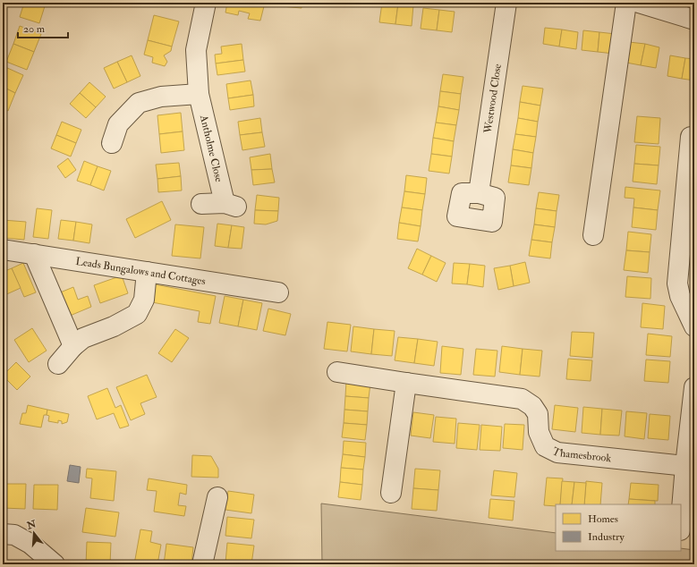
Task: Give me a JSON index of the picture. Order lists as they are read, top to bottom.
{
  "streets": {
    "street": [
      "Westwood Close",
      "Antholme Close",
      "Leads Bungalows and Cottages",
      "Thamesbrook"
    ]
  },
  "legend": ["Homes", "Industry"],
  "scale_bar": "20 m",
  "north": "top"
}
